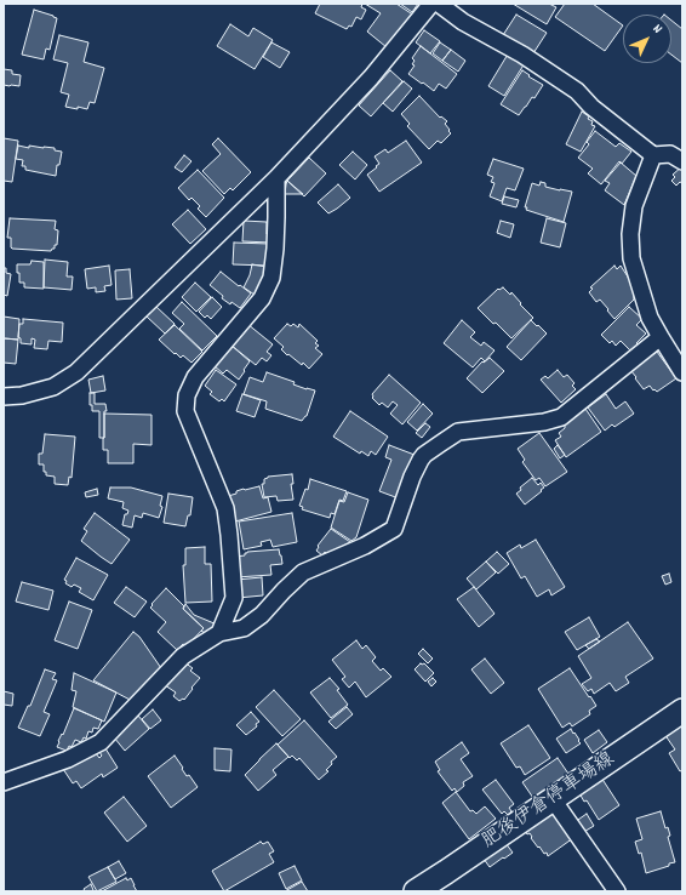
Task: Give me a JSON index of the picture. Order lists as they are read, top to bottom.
{
  "streets": {
    "main road": ["肥後伊倉停車場線"]
  },
  "north": "top right"
}
